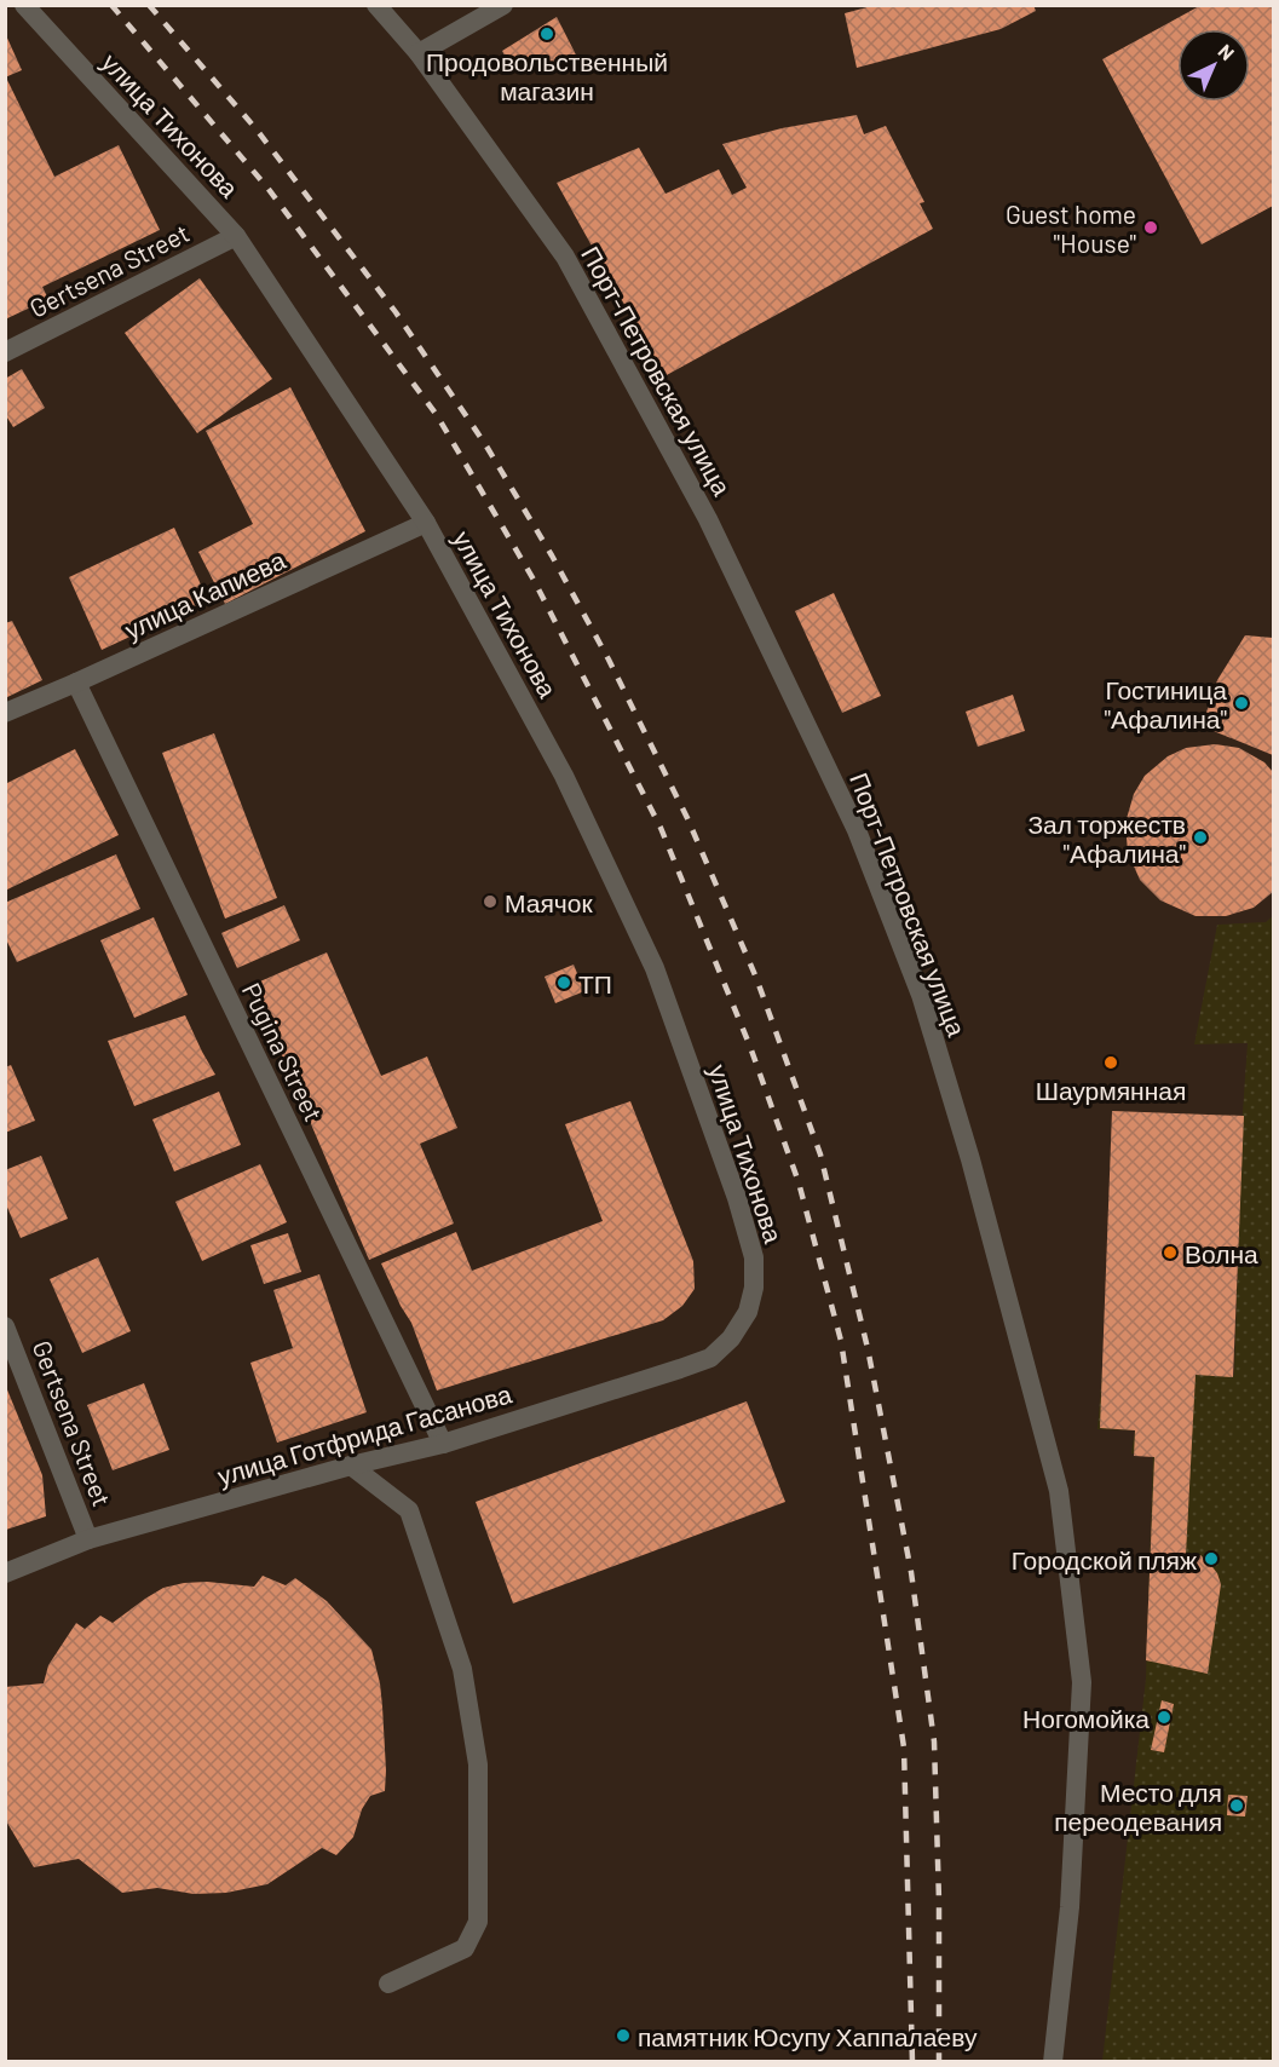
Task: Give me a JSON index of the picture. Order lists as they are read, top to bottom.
{
  "streets": {
    "street": [
      "улица Тихонова",
      "Gertsena Street",
      "Порт-Петровская улица",
      "улица Капиева",
      "Pugina Street",
      "улица Готфрида Гасанова"
    ]
  },
  "crossings": [
    ["улица Тихонова", "Gertsena Street"],
    ["улица Тихонова", "улица Капиева"],
    ["улица Тихонова", "улица Готфрида Гасанова"],
    ["Gertsena Street", "улица Готфрида Гасанова"],
    ["улица Капиева", "Pugina Street"],
    ["Pugina Street", "улица Готфрида Гасанова"]
  ],
  "places": [
    "Продовольственный магазин",
    "Guest home \"House\"",
    "Гостиница \"Афалина\"",
    "Зал торжеств \"Афалина\"",
    "Маячок",
    "ТП",
    "Шаурмянная",
    "Волна",
    "Городской пляж",
    "Ногомойка",
    "Место для переодевания",
    "памятник Юсупу Хаппалаеву"
  ],
  "north": "top right"
}
